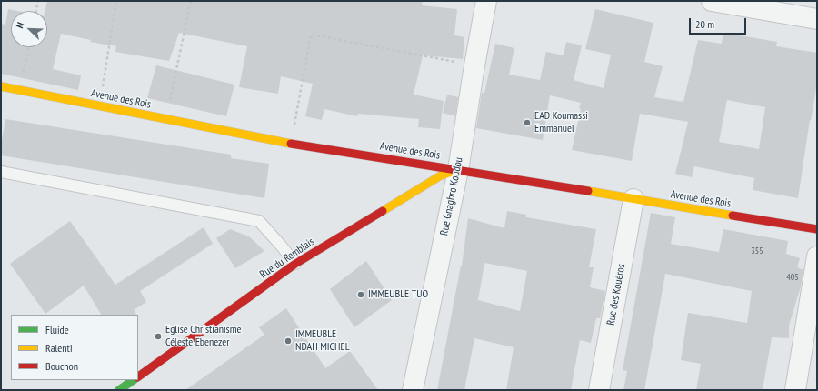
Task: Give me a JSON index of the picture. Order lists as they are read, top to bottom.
{
  "streets": {
    "street": [
      "Avenue des Rois",
      "Rue Gnagbro Koudou",
      "Rue du Remblais",
      "Rue des Kouéros"
    ]
  },
  "crossings": [
    ["Avenue des Rois", "Rue Gnagbro Koudou"],
    ["Avenue des Rois", "Rue du Remblais"],
    ["Avenue des Rois", "Rue des Kouéros"],
    ["Rue Gnagbro Koudou", "Rue du Remblais"]
  ],
  "places": [
    "EAD Koumassi Emmanuel",
    "IMMEUBLE TUO",
    "Eglise Christianisme Céleste Ebenezer",
    "IMMEUBLE NDAH MICHEL"
  ],
  "house_numbers": ["355", "405"],
  "legend": ["Fluide", "Ralenti", "Bouchon"],
  "scale_bar": "20 m",
  "north": "top left"
}
